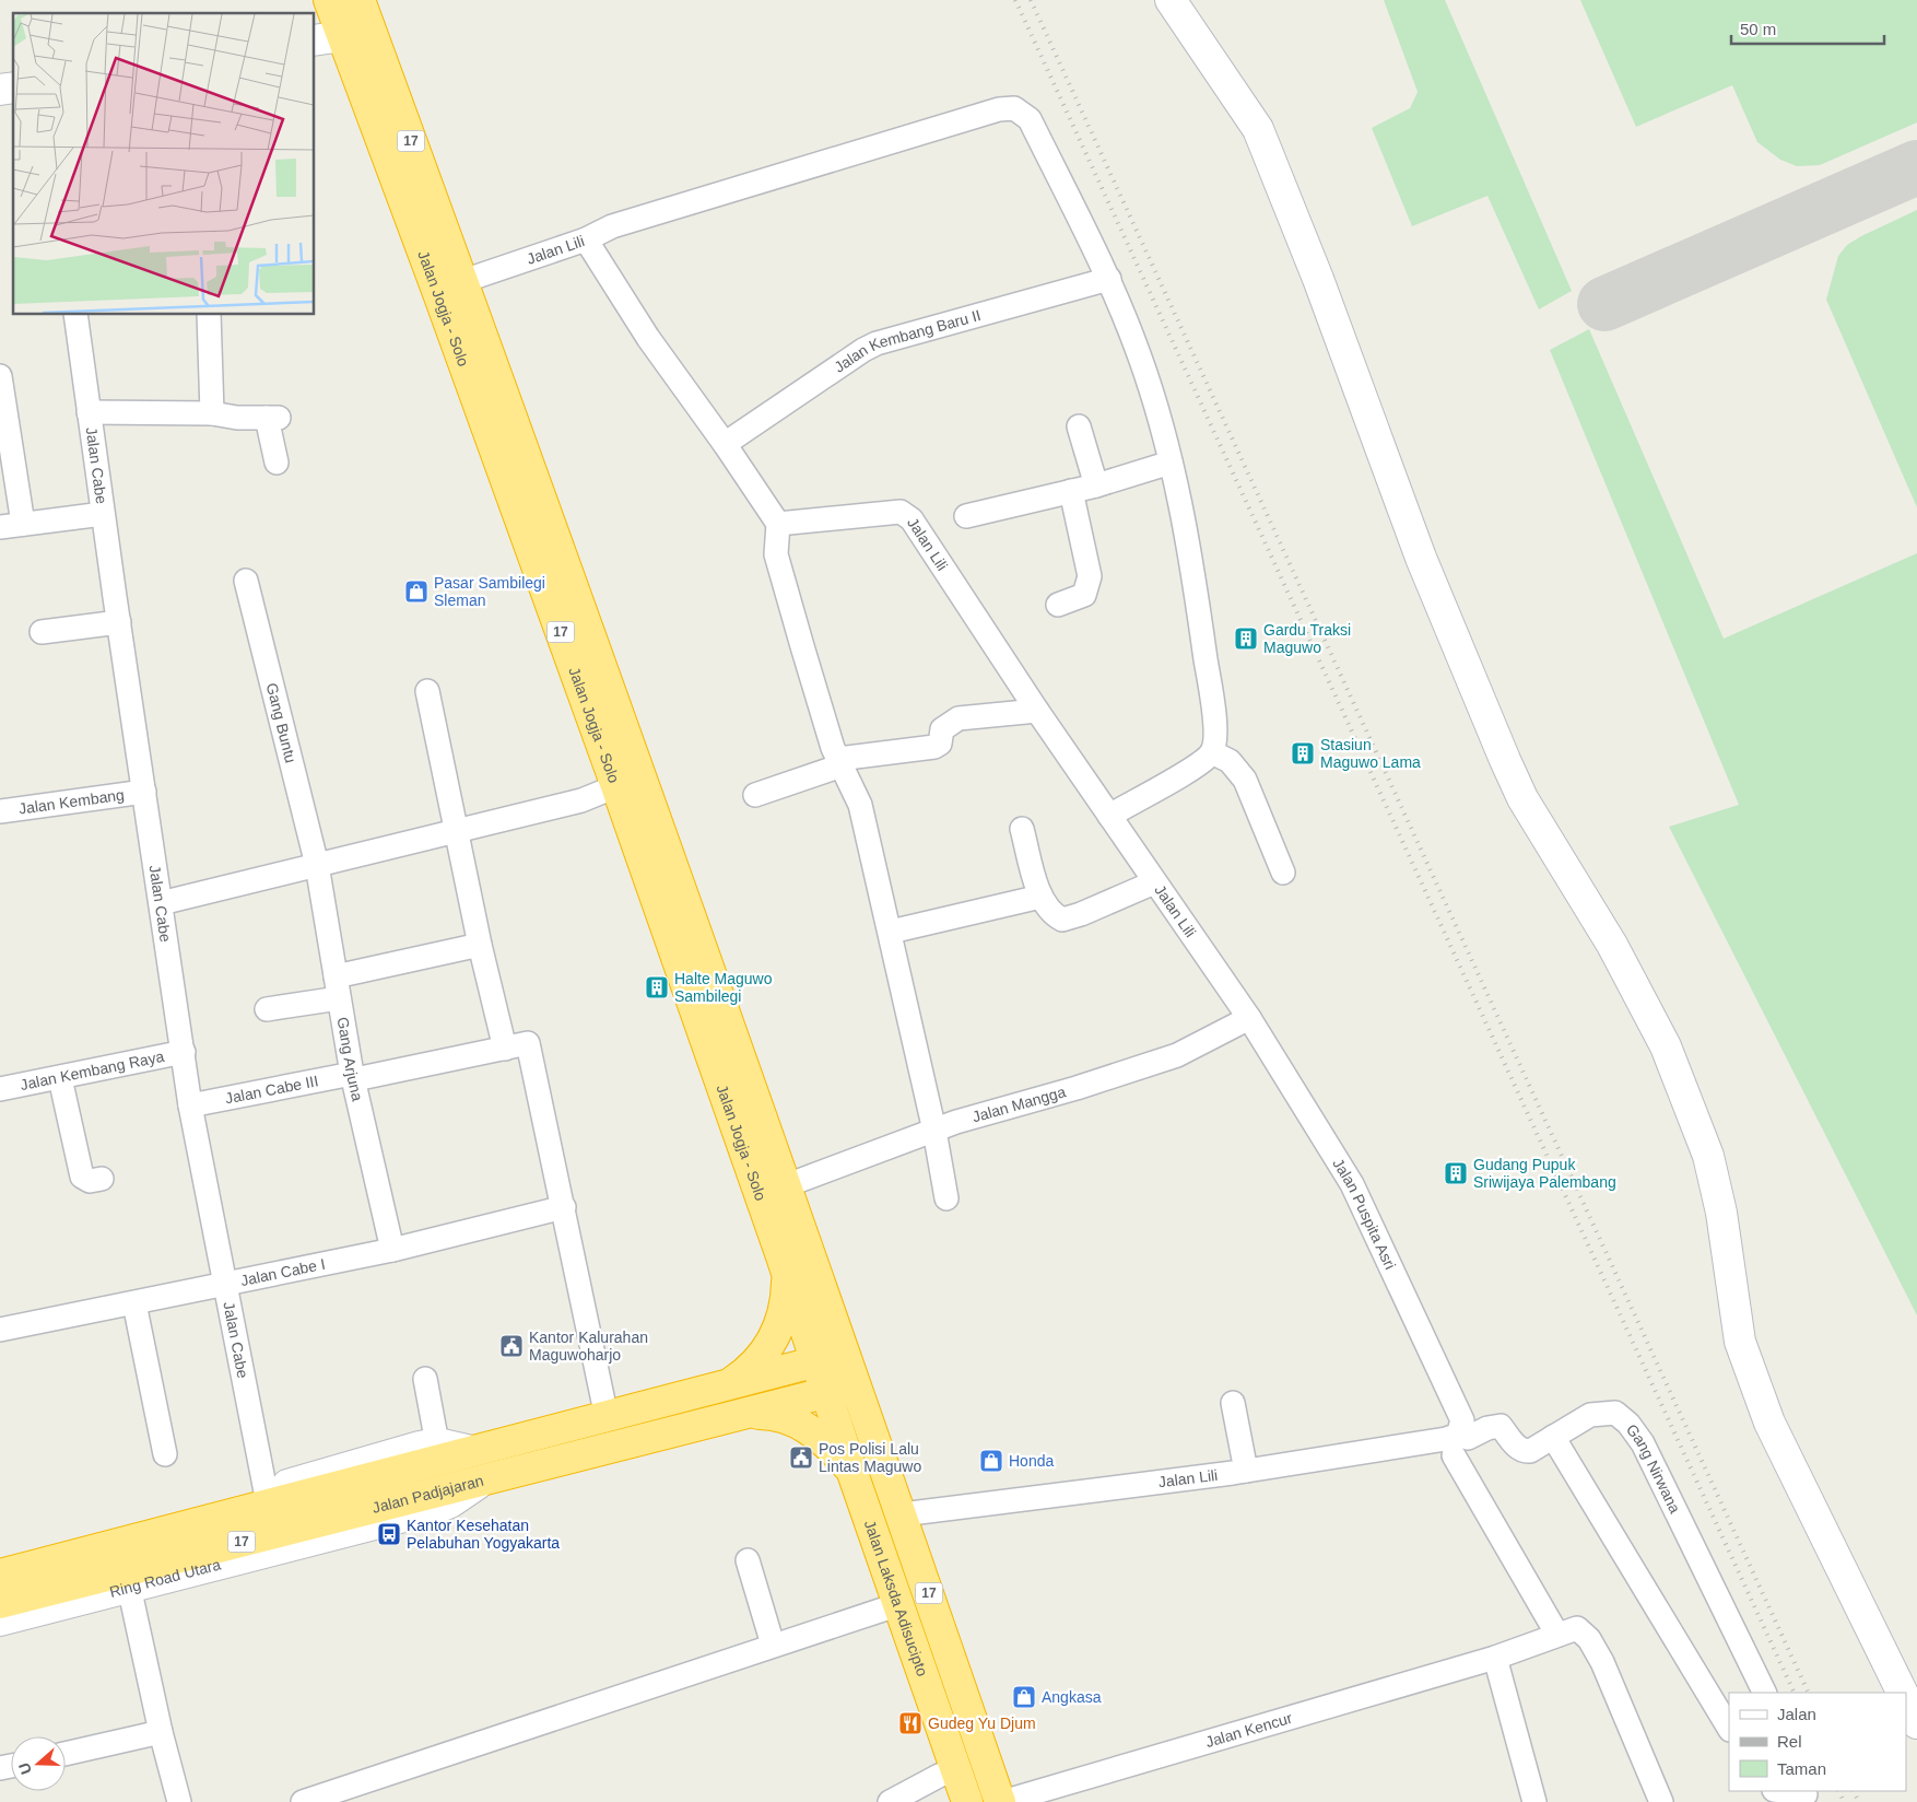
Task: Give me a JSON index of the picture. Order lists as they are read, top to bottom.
{
  "streets": {
    "highway": [
      "17",
      "Jalan Jogja - Solo",
      "Jalan Padjajaran",
      "Jalan Laksda Adisucipto"
    ],
    "street": [
      "Jalan Lili",
      "Jalan Kembang Baru II",
      "Jalan Cabe",
      "Gang Buntu",
      "Jalan Kembang",
      "Gang Arjuna",
      "Jalan Kembang Raya",
      "Jalan Cabe III",
      "Jalan Mangga",
      "Jalan Puspita Asri",
      "Jalan Cabe I",
      "Gang Nirwana",
      "Ring Road Utara",
      "Jalan Kencur"
    ]
  },
  "crossings": [
    ["Jalan Lili", "Jalan Jogja - Solo"],
    ["Jalan Lili", "Jalan Kembang Baru II"],
    ["Jalan Lili", "Jalan Mangga"],
    ["Jalan Lili", "Jalan Puspita Asri"],
    ["Jalan Lili", "Gang Nirwana"],
    ["Jalan Lili", "Jalan Laksda Adisucipto"],
    ["Jalan Jogja - Solo", "Jalan Mangga"],
    ["Jalan Jogja - Solo", "Jalan Padjajaran"],
    ["Jalan Jogja - Solo", "Jalan Laksda Adisucipto"],
    ["Jalan Cabe", "Jalan Kembang"],
    ["Jalan Cabe", "Jalan Kembang Raya"],
    ["Jalan Cabe", "Jalan Cabe III"],
    ["Jalan Cabe", "Jalan Cabe I"],
    ["Gang Buntu", "Gang Arjuna"],
    ["Gang Arjuna", "Jalan Cabe III"],
    ["Gang Arjuna", "Jalan Cabe I"],
    ["Jalan Cabe III", "Jalan Cabe I"],
    ["Jalan Mangga", "Jalan Puspita Asri"],
    ["Jalan Puspita Asri", "Gang Nirwana"],
    ["Jalan Puspita Asri", "Jalan Kencur"],
    ["Jalan Padjajaran", "Ring Road Utara"],
    ["Jalan Padjajaran", "Jalan Laksda Adisucipto"],
    ["Jalan Laksda Adisucipto", "Jalan Kencur"]
  ],
  "places": {
    "shop": ["Pasar Sambilegi Sleman", "Honda", "Angkasa"],
    "building": [
      "Gardu Traksi Maguwo",
      "Stasiun Maguwo Lama",
      "Halte Maguwo Sambilegi",
      "Gudang Pupuk Sriwijaya Palembang"
    ],
    "public building": ["Kantor Kalurahan Maguwoharjo", "Pos Polisi Lalu Lintas Maguwo"],
    "bus stop": ["Kantor Kesehatan Pelabuhan Yogyakarta"],
    "restaurant": ["Gudeg Yu Djum"]
  },
  "legend": ["Jalan", "Rel", "Taman"],
  "scale_bar": "50 m",
  "north": "left"
}
